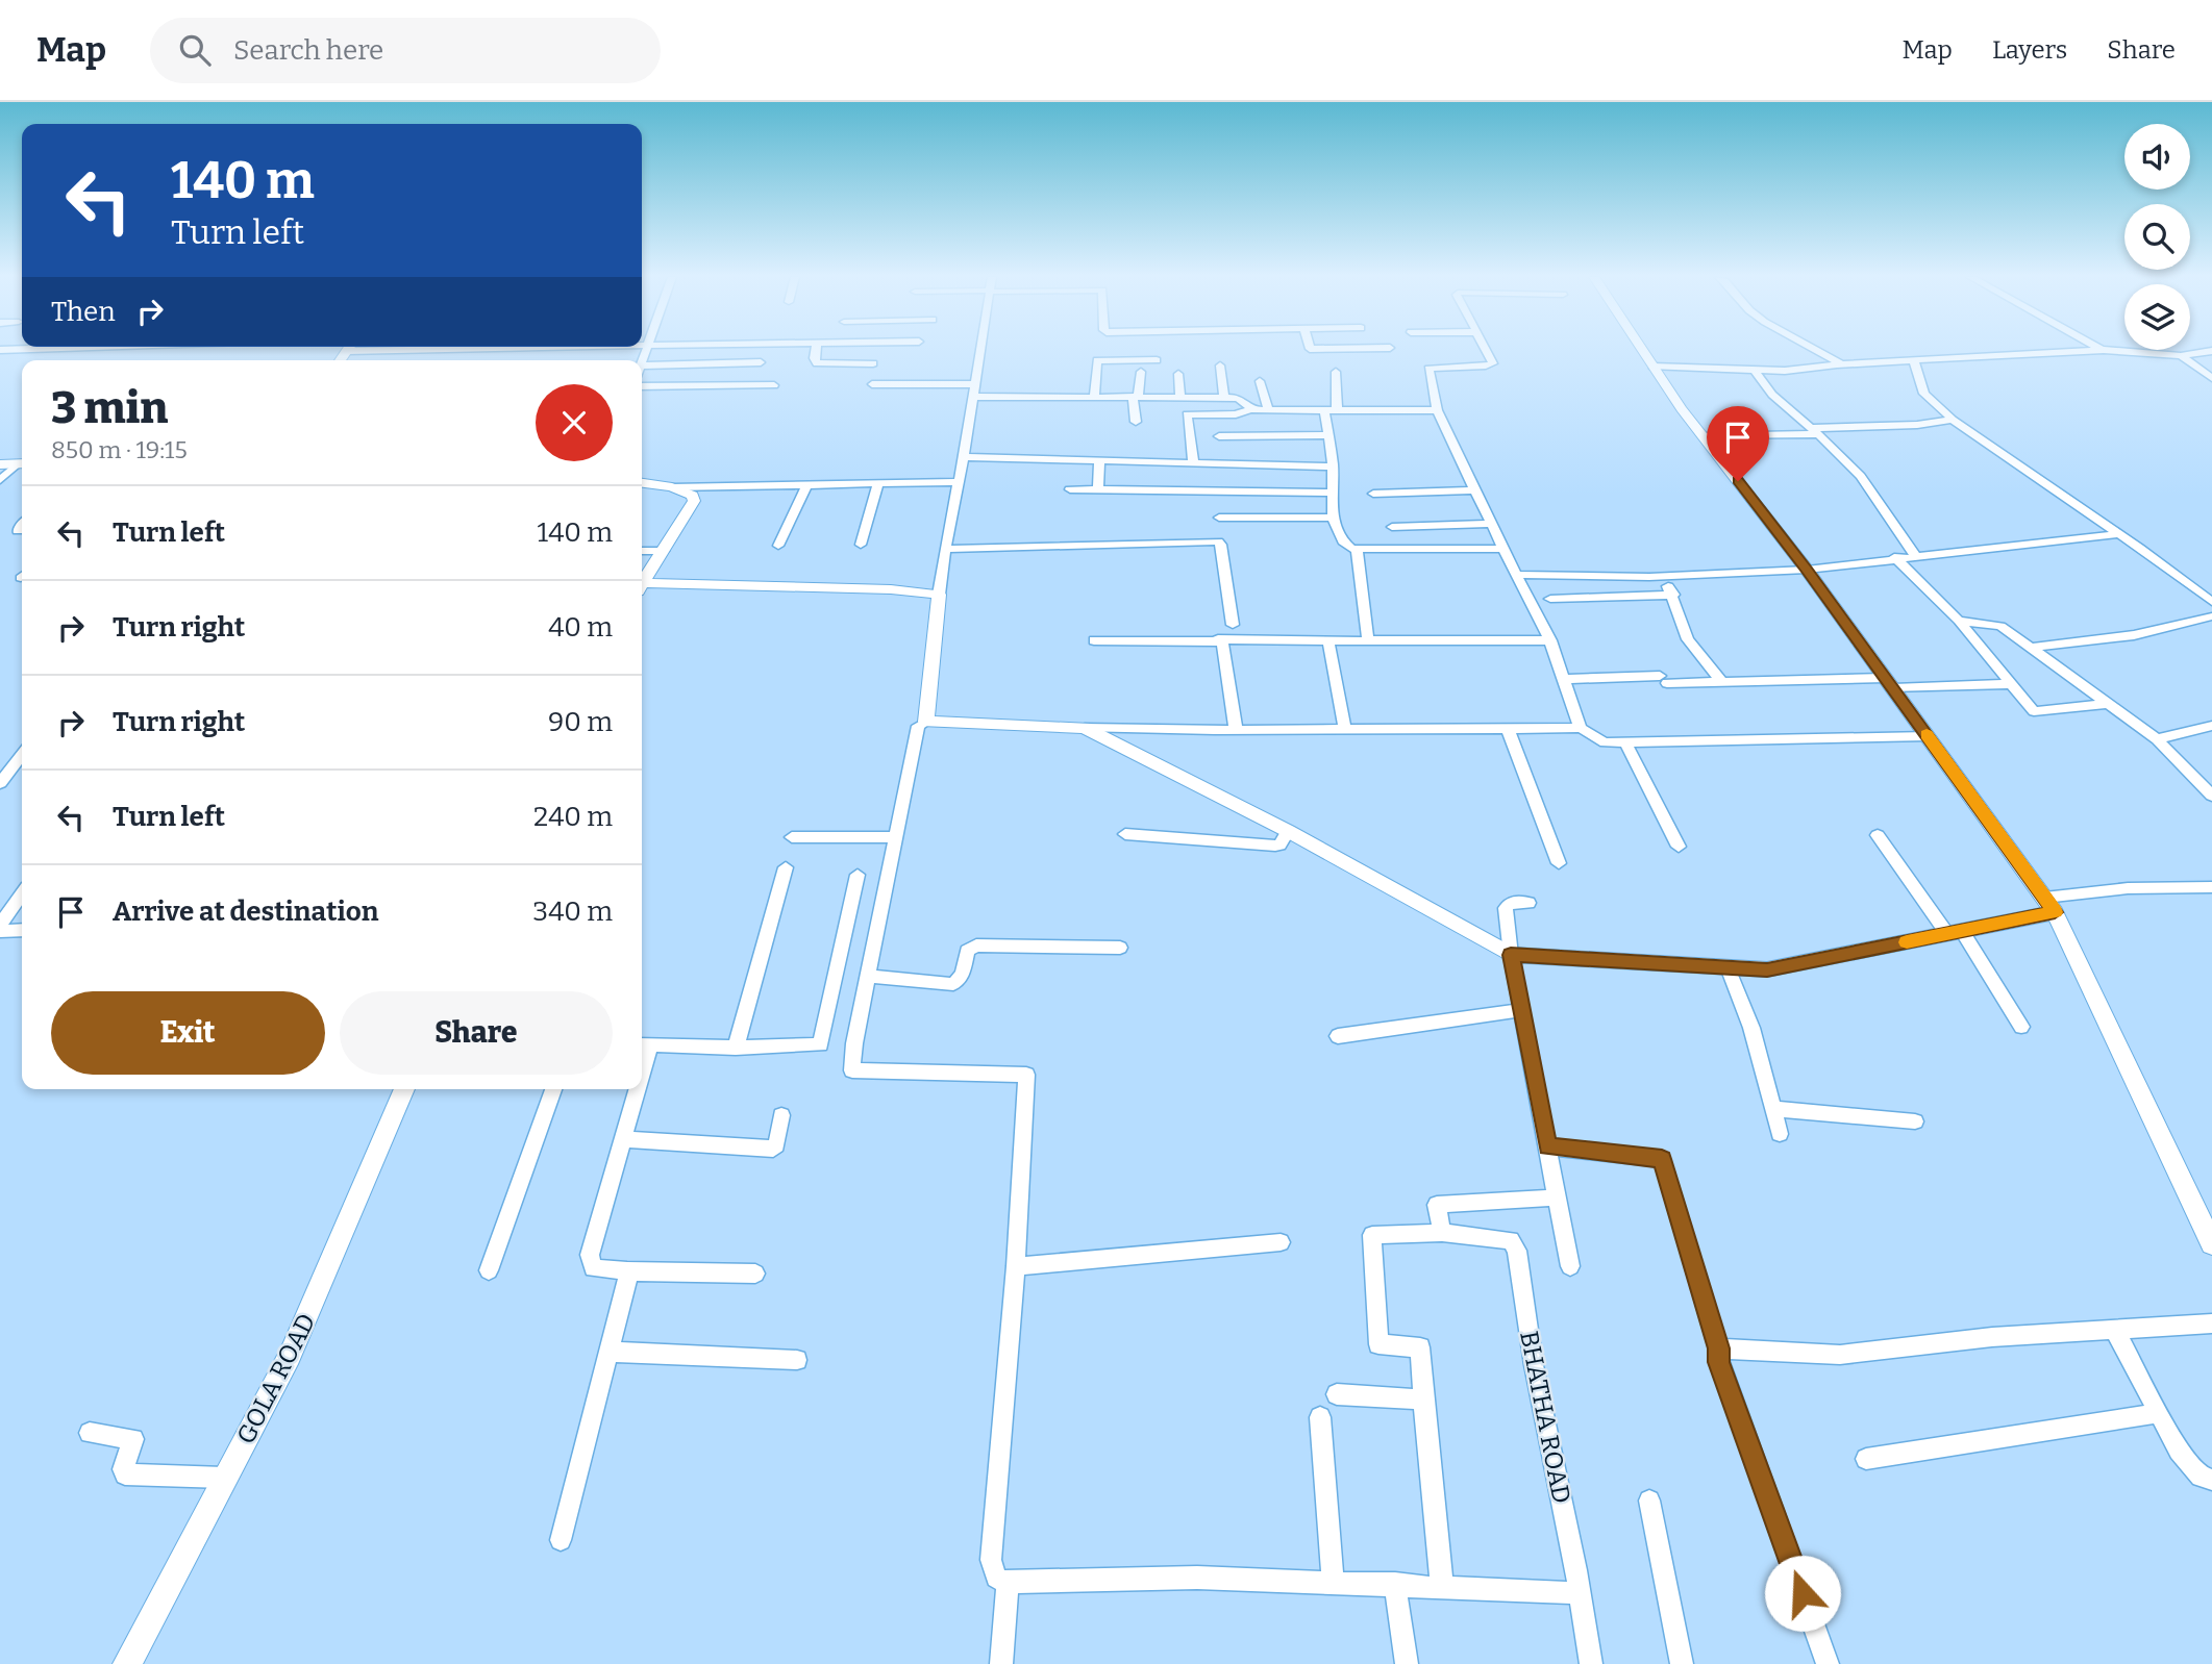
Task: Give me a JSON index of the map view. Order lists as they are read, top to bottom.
{
  "streets": {
    "street": ["GOLA ROAD", "BHATHA ROAD"]
  },
  "page": {
    "header": "Map",
    "search": "Search here",
    "nav": ["Map", "Layers", "Share"],
    "turn": ["140 m", "Turn left"],
    "then": "Then",
    "heading": ["3 min", "850 m · 19:15"],
    "list": [
      {
        "name": "Turn left",
        "value": "140 m"
      },
      {
        "name": "Turn right",
        "value": "40 m"
      },
      {
        "name": "Turn right",
        "value": "90 m"
      },
      {
        "name": "Turn left",
        "value": "240 m"
      },
      {
        "name": "Arrive at destination",
        "value": "340 m"
      }
    ],
    "buttons": ["Exit", "Share"]
  }
}
